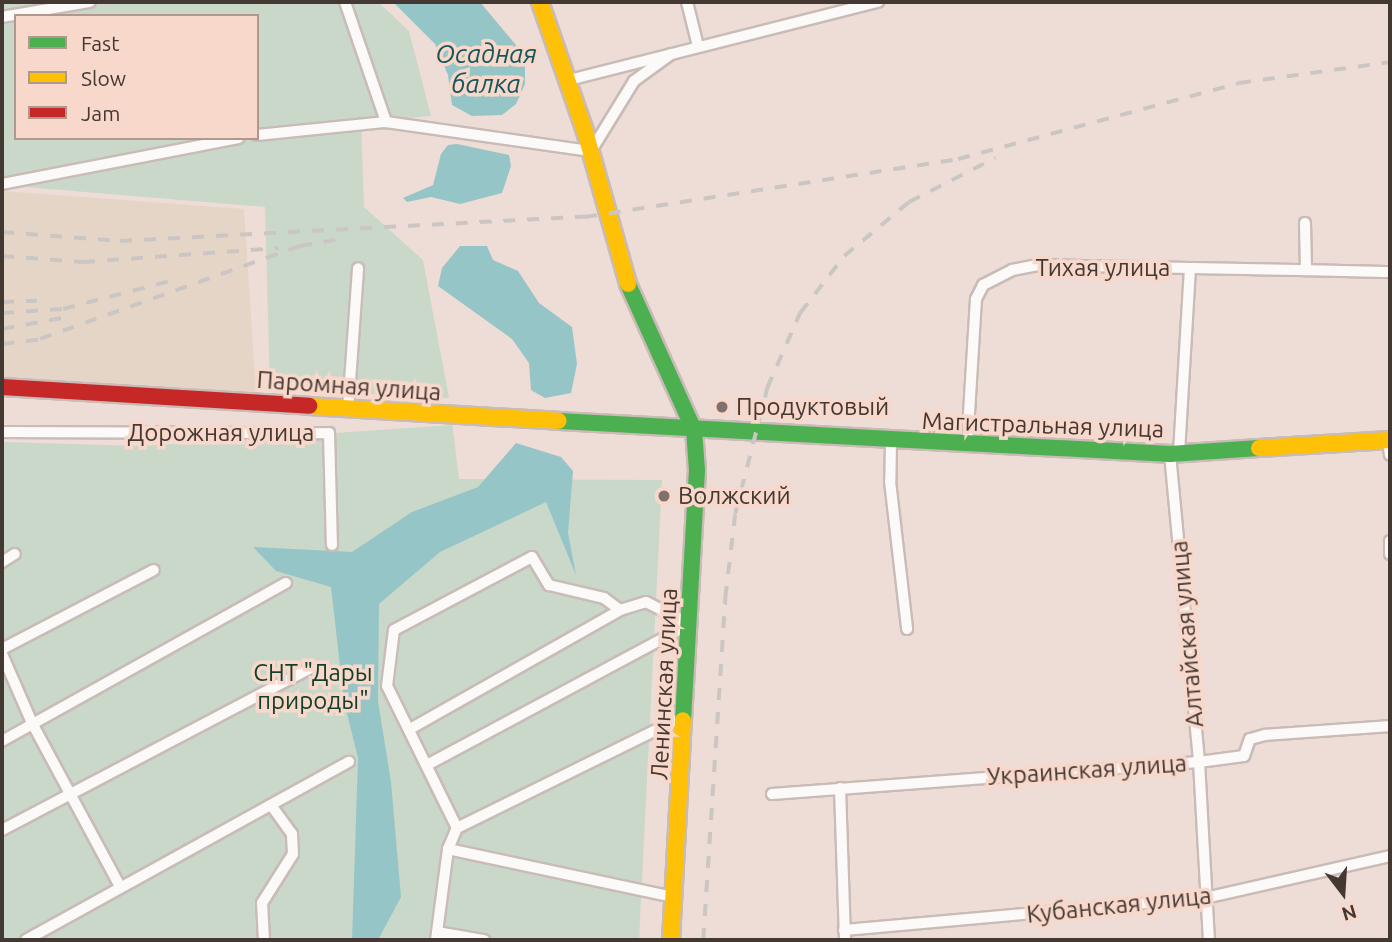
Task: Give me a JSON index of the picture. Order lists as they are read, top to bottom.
{
  "streets": {
    "street": [
      "Тихая улица",
      "Паромная улица",
      "Магистральная улица",
      "Дорожная улица",
      "Алтайская улица",
      "Ленинская улица",
      "Украинская улица",
      "Кубанская улица"
    ]
  },
  "crossings": [
    ["Тихая улица", "Магистральная улица"],
    ["Тихая улица", "Алтайская улица"],
    ["Паромная улица", "Магистральная улица"],
    ["Паромная улица", "Ленинская улица"],
    ["Магистральная улица", "Алтайская улица"],
    ["Магистральная улица", "Ленинская улица"],
    ["Алтайская улица", "Украинская улица"],
    ["Алтайская улица", "Кубанская улица"]
  ],
  "water": ["Осадная балка"],
  "parks": ["СНТ \"Дары природы\""],
  "places": ["Продуктовый", "Волжский"],
  "legend": ["Fast", "Slow", "Jam"],
  "north": "bottom"
}
